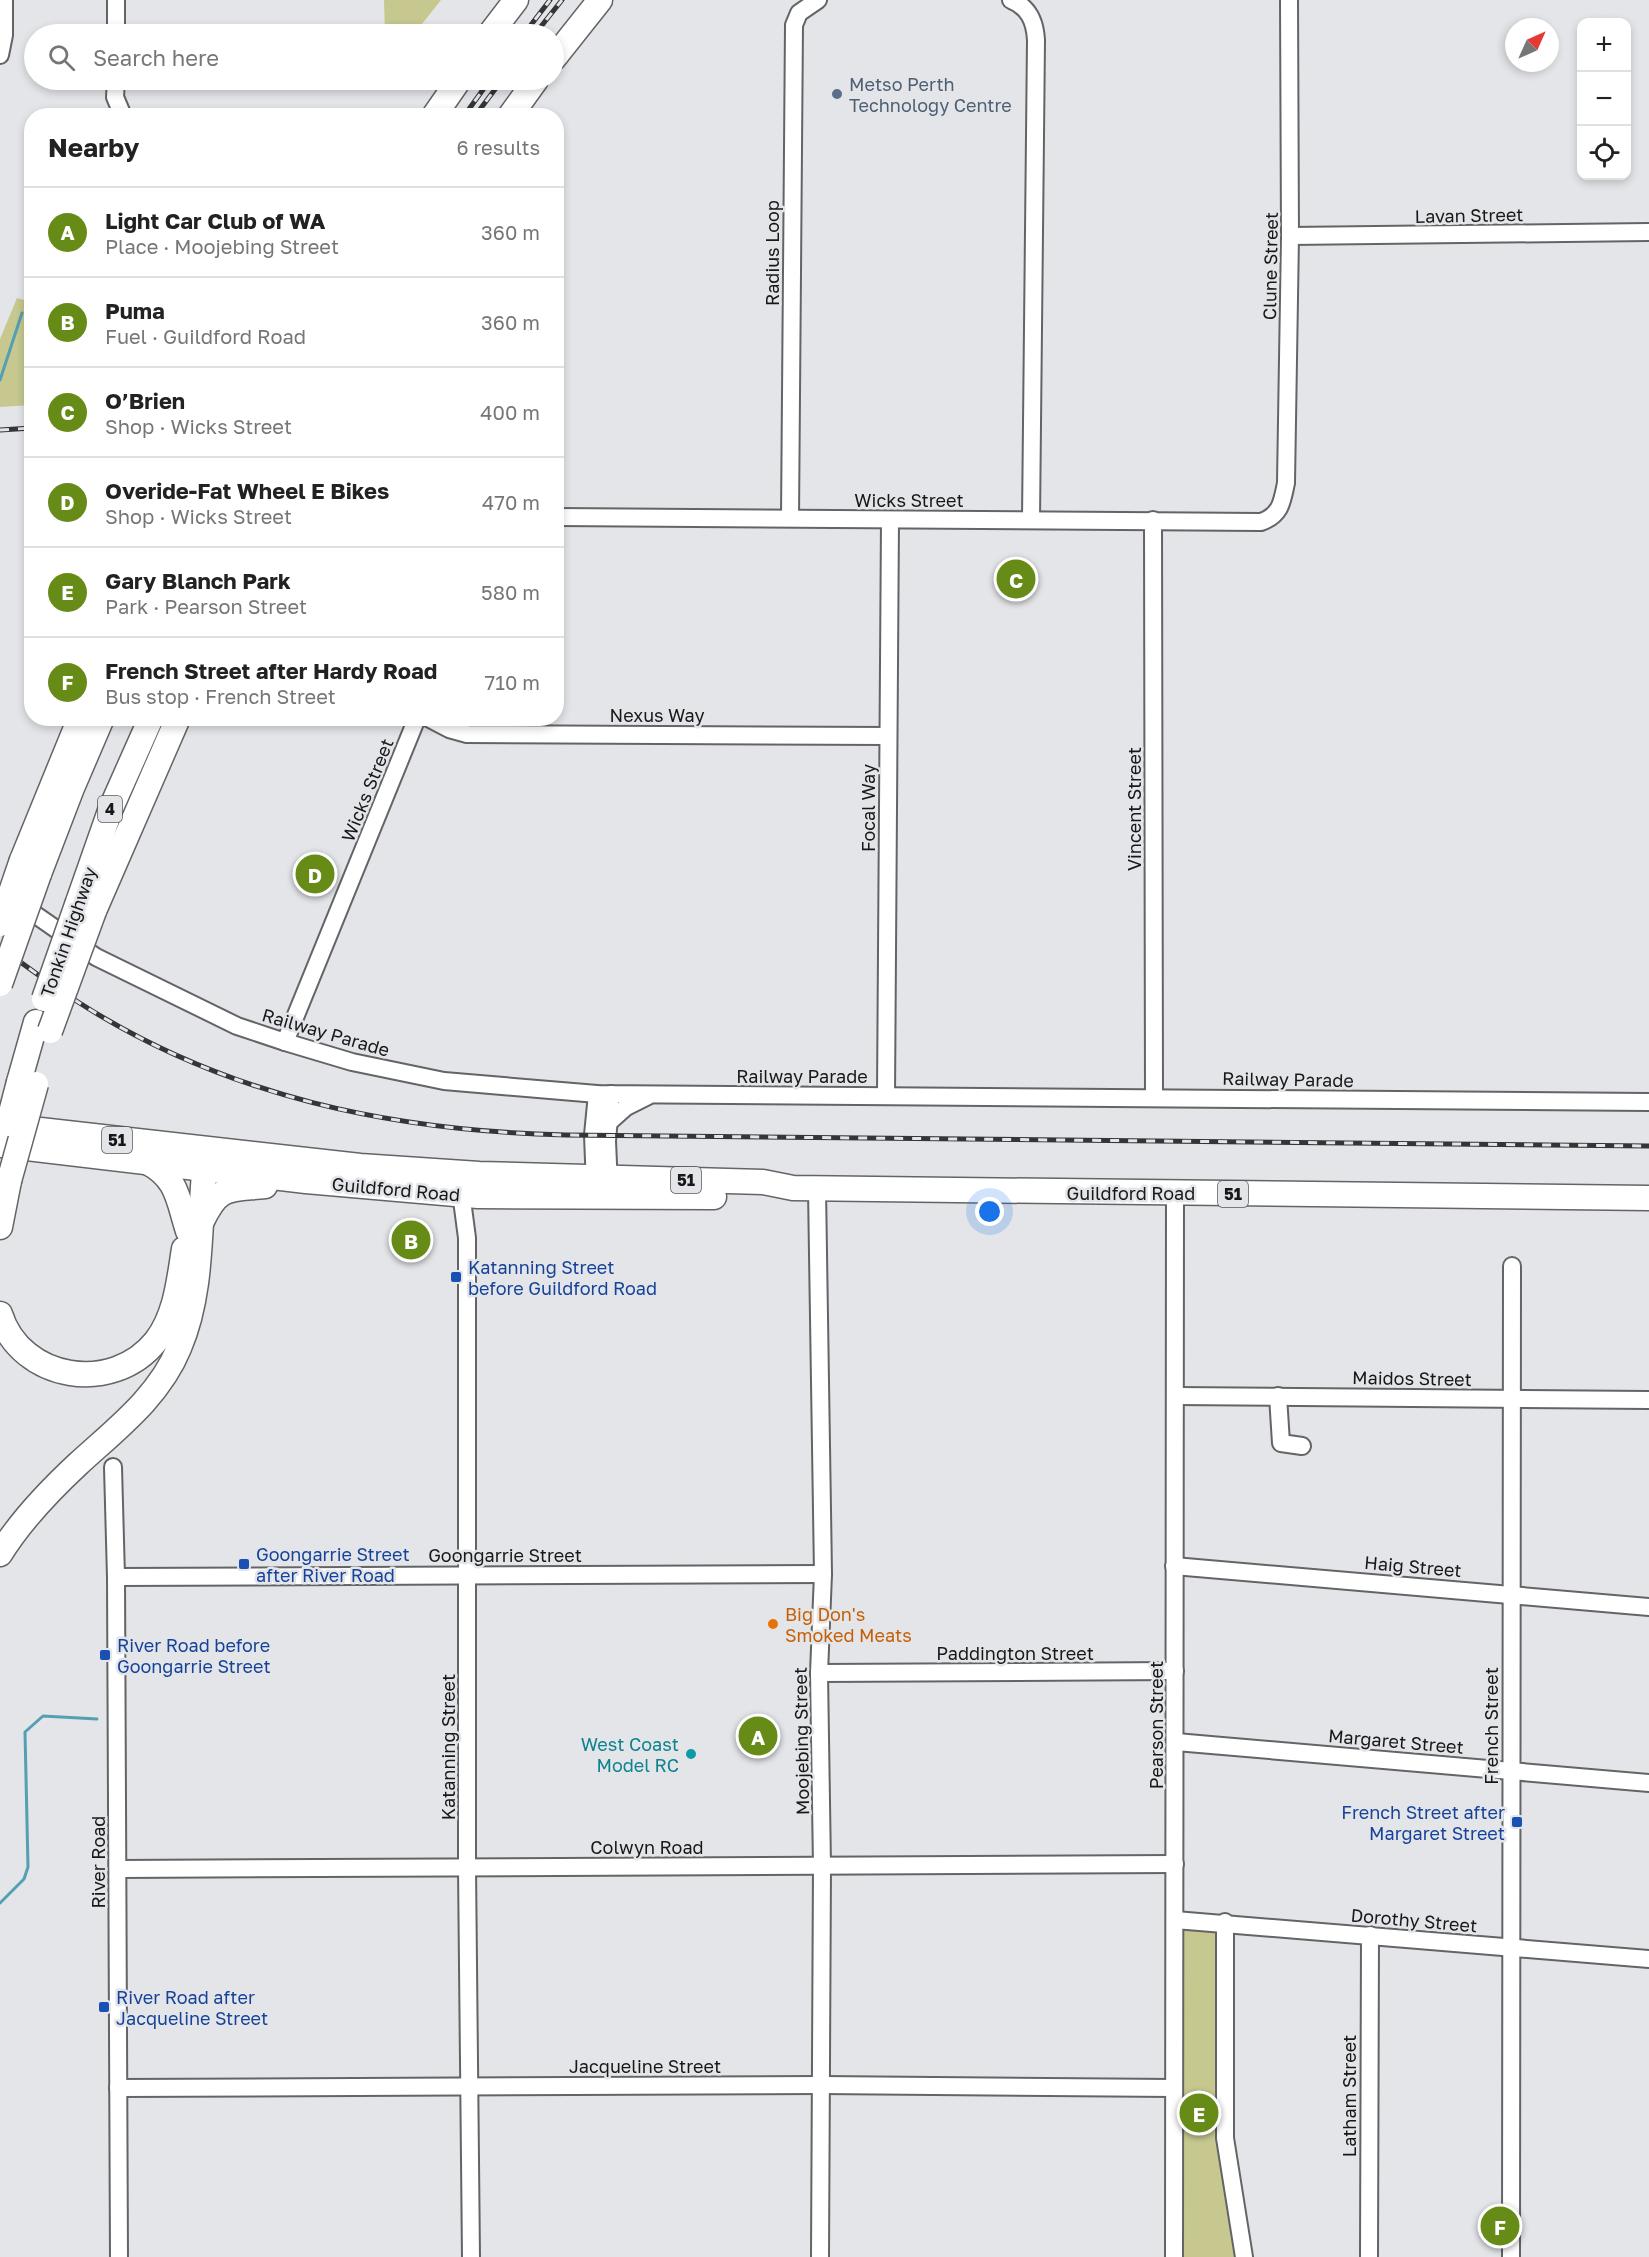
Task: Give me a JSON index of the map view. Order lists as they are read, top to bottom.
{
  "streets": {
    "highway": [
      "4",
      "Tonkin Highway",
      "51",
      "Guildford Road"
    ],
    "street": [
      "Lavan Street",
      "Radius Loop",
      "Clune Street",
      "Wicks Street",
      "Nexus Way",
      "Focal Way",
      "Vincent Street",
      "Railway Parade",
      "Maidos Street",
      "Goongarrie Street",
      "Haig Street",
      "Paddington Street",
      "Pearson Street",
      "French Street",
      "Moojebing Street",
      "Margaret Street",
      "Katanning Street",
      "Colwyn Road",
      "River Road",
      "Dorothy Street",
      "Jacqueline Street",
      "Latham Street"
    ]
  },
  "crossings": [
    ["Lavan Street", "Clune Street"],
    ["Radius Loop", "Wicks Street"],
    ["Clune Street", "Wicks Street"],
    ["Wicks Street", "Focal Way"],
    ["Wicks Street", "Vincent Street"],
    ["Wicks Street", "Railway Parade"],
    ["Nexus Way", "Focal Way"],
    ["Focal Way", "Railway Parade"],
    ["Vincent Street", "Railway Parade"],
    ["Guildford Road", "Pearson Street"],
    ["Guildford Road", "Moojebing Street"],
    ["Guildford Road", "Katanning Street"],
    ["Maidos Street", "Pearson Street"],
    ["Maidos Street", "French Street"],
    ["Goongarrie Street", "Moojebing Street"],
    ["Goongarrie Street", "Katanning Street"],
    ["Goongarrie Street", "River Road"],
    ["Haig Street", "Pearson Street"],
    ["Haig Street", "French Street"],
    ["Paddington Street", "Pearson Street"],
    ["Paddington Street", "Moojebing Street"],
    ["Pearson Street", "Margaret Street"],
    ["Pearson Street", "Colwyn Road"],
    ["Pearson Street", "Dorothy Street"],
    ["Pearson Street", "Jacqueline Street"],
    ["French Street", "Margaret Street"],
    ["French Street", "Dorothy Street"],
    ["Moojebing Street", "Colwyn Road"],
    ["Moojebing Street", "Jacqueline Street"],
    ["Katanning Street", "Colwyn Road"],
    ["Katanning Street", "Jacqueline Street"],
    ["Colwyn Road", "River Road"],
    ["River Road", "Jacqueline Street"],
    ["Dorothy Street", "Latham Street"]
  ],
  "places": {
    "other": ["Metso Perth Technology Centre", "Big Don's Smoked Meats", "West Coast Model RC"],
    "transit": [
      "Katanning Street before Guildford Road",
      "Goongarrie Street after River Road",
      "River Road before Goongarrie Street",
      "French Street after Margaret Street",
      "River Road after Jacqueline Street"
    ]
  },
  "north": "top right",
  "page": {
    "map_buttons": ["+", "−"],
    "search": "Search here",
    "heading": ["Nearby", "6 results"],
    "list": [
      {
        "mark": "A",
        "name": "Light Car Club of WA",
        "note": "Place · Moojebing Street",
        "value": "360 m"
      },
      {
        "mark": "B",
        "name": "Puma",
        "note": "Fuel · Guildford Road",
        "value": "360 m"
      },
      {
        "mark": "C",
        "name": "O’Brien",
        "note": "Shop · Wicks Street",
        "value": "400 m"
      },
      {
        "mark": "D",
        "name": "Overide-Fat Wheel E Bikes",
        "note": "Shop · Wicks Street",
        "value": "470 m"
      },
      {
        "mark": "E",
        "name": "Gary Blanch Park",
        "note": "Park · Pearson Street",
        "value": "580 m"
      },
      {
        "mark": "F",
        "name": "French Street after Hardy Road",
        "note": "Bus stop · French Street",
        "value": "710 m"
      }
    ],
    "pins": [
      "C",
      "D",
      "B",
      "A",
      "E",
      "F"
    ]
  }
}
